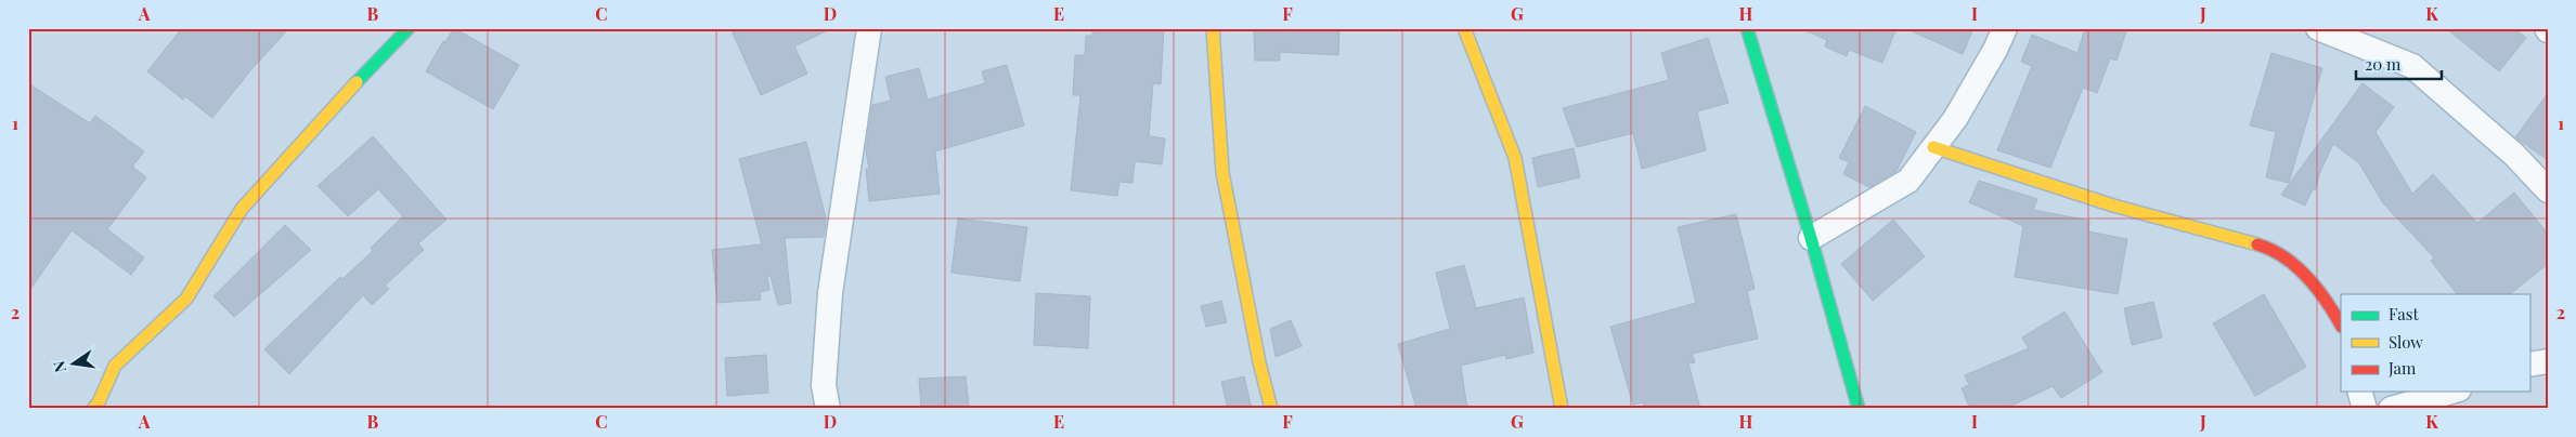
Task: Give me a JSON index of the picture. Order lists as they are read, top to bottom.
{
  "legend": ["Fast", "Slow", "Jam"],
  "scale_bar": "20 m",
  "north": "left",
  "grid": {
    "columns": [
      "A",
      "B",
      "C",
      "D",
      "E",
      "F",
      "G",
      "H",
      "I",
      "J",
      "K"
    ],
    "rows": ["1", "2"]
  }
}
